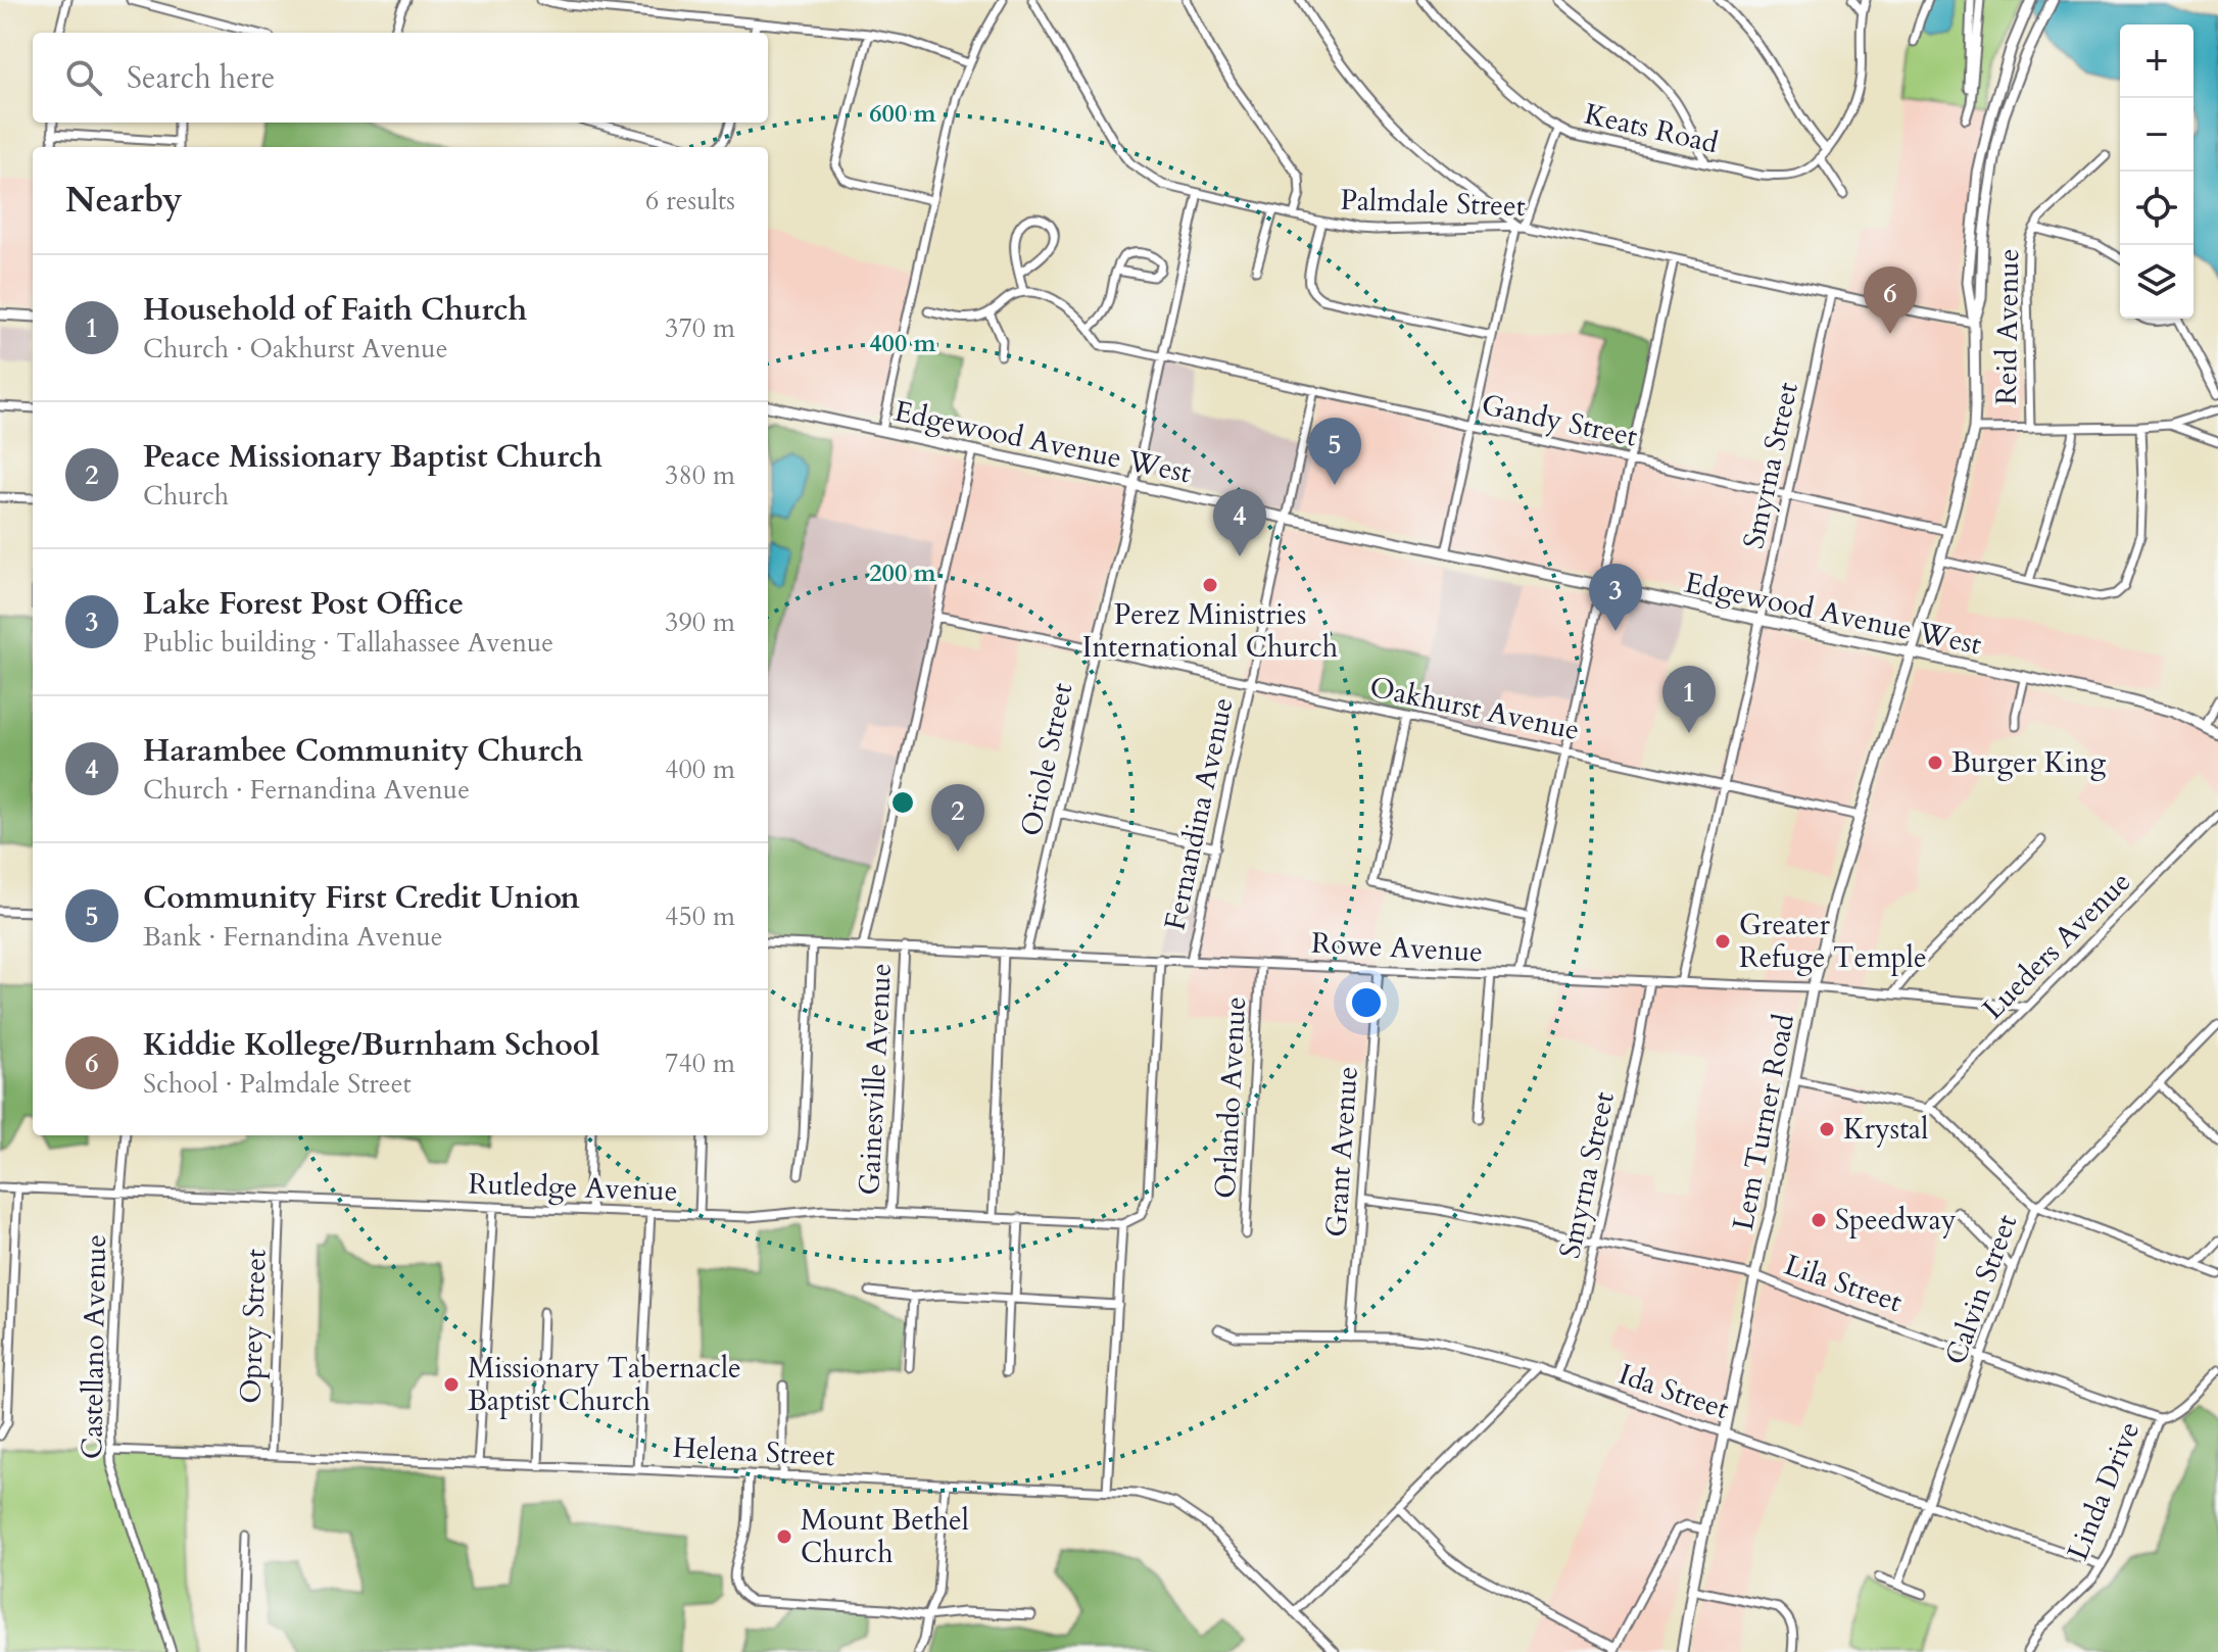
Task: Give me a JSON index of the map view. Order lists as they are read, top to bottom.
{
  "streets": {
    "main road": ["Edgewood Avenue West", "Lem Turner Road"],
    "street": [
      "Keats Road",
      "Palmdale Street",
      "Reid Avenue",
      "Gandy Street",
      "Smyrna Street",
      "Oakhurst Avenue",
      "Oriole Street",
      "Fernandina Avenue",
      "Lueders Avenue",
      "Rowe Avenue",
      "Gainesville Avenue",
      "Orlando Avenue",
      "Grant Avenue",
      "Rutledge Avenue",
      "Lila Street",
      "Calvin Street",
      "Oprey Street",
      "Castellano Avenue",
      "Ida Street",
      "Helena Street",
      "Linda Drive"
    ]
  },
  "crossings": [
    ["Palmdale Street", "Smyrna Street"],
    ["Palmdale Street", "Oriole Street"],
    ["Palmdale Street", "Lem Turner Road"],
    ["Gandy Street", "Smyrna Street"],
    ["Gandy Street", "Oriole Street"],
    ["Gandy Street", "Fernandina Avenue"],
    ["Gandy Street", "Lem Turner Road"],
    ["Edgewood Avenue West", "Smyrna Street"],
    ["Edgewood Avenue West", "Oriole Street"],
    ["Edgewood Avenue West", "Fernandina Avenue"],
    ["Edgewood Avenue West", "Gainesville Avenue"],
    ["Edgewood Avenue West", "Lem Turner Road"],
    ["Smyrna Street", "Oakhurst Avenue"],
    ["Smyrna Street", "Rowe Avenue"],
    ["Smyrna Street", "Lila Street"],
    ["Smyrna Street", "Ida Street"],
    ["Oakhurst Avenue", "Oriole Street"],
    ["Oakhurst Avenue", "Fernandina Avenue"],
    ["Oakhurst Avenue", "Gainesville Avenue"],
    ["Oakhurst Avenue", "Lem Turner Road"],
    ["Oriole Street", "Rowe Avenue"],
    ["Fernandina Avenue", "Rowe Avenue"],
    ["Fernandina Avenue", "Rutledge Avenue"],
    ["Lueders Avenue", "Rowe Avenue"],
    ["Rowe Avenue", "Gainesville Avenue"],
    ["Rowe Avenue", "Orlando Avenue"],
    ["Rowe Avenue", "Lem Turner Road"],
    ["Rowe Avenue", "Grant Avenue"],
    ["Gainesville Avenue", "Rutledge Avenue"],
    ["Lem Turner Road", "Lila Street"],
    ["Lem Turner Road", "Ida Street"],
    ["Grant Avenue", "Lila Street"],
    ["Grant Avenue", "Ida Street"],
    ["Rutledge Avenue", "Oprey Street"],
    ["Rutledge Avenue", "Castellano Avenue"],
    ["Lila Street", "Calvin Street"],
    ["Lila Street", "Linda Drive"],
    ["Calvin Street", "Ida Street"],
    ["Oprey Street", "Helena Street"],
    ["Castellano Avenue", "Helena Street"],
    ["Ida Street", "Linda Drive"]
  ],
  "places": [
    "Perez Ministries International Church",
    "Burger King",
    "Greater Refuge Temple",
    "Krystal",
    "Speedway",
    "Missionary Tabernacle Baptist Church",
    "Mount Bethel Church"
  ],
  "page": {
    "map_buttons": ["+", "−"],
    "search": "Search here",
    "heading": ["Nearby", "6 results"],
    "list": [
      {
        "mark": "1",
        "name": "Household of Faith Church",
        "note": "Church · Oakhurst Avenue",
        "value": "370 m"
      },
      {
        "mark": "2",
        "name": "Peace Missionary Baptist Church",
        "note": "Church",
        "value": "380 m"
      },
      {
        "mark": "3",
        "name": "Lake Forest Post Office",
        "note": "Public building · Tallahassee Avenue",
        "value": "390 m"
      },
      {
        "mark": "4",
        "name": "Harambee Community Church",
        "note": "Church · Fernandina Avenue",
        "value": "400 m"
      },
      {
        "mark": "5",
        "name": "Community First Credit Union",
        "note": "Bank · Fernandina Avenue",
        "value": "450 m"
      },
      {
        "mark": "6",
        "name": "Kiddie Kollege/Burnham School",
        "note": "School · Palmdale Street",
        "value": "740 m"
      }
    ],
    "pins": [
      "6",
      "5",
      "4",
      "3",
      "1",
      "2"
    ]
  },
  "rings": ["600 m", "400 m", "200 m"]
}
